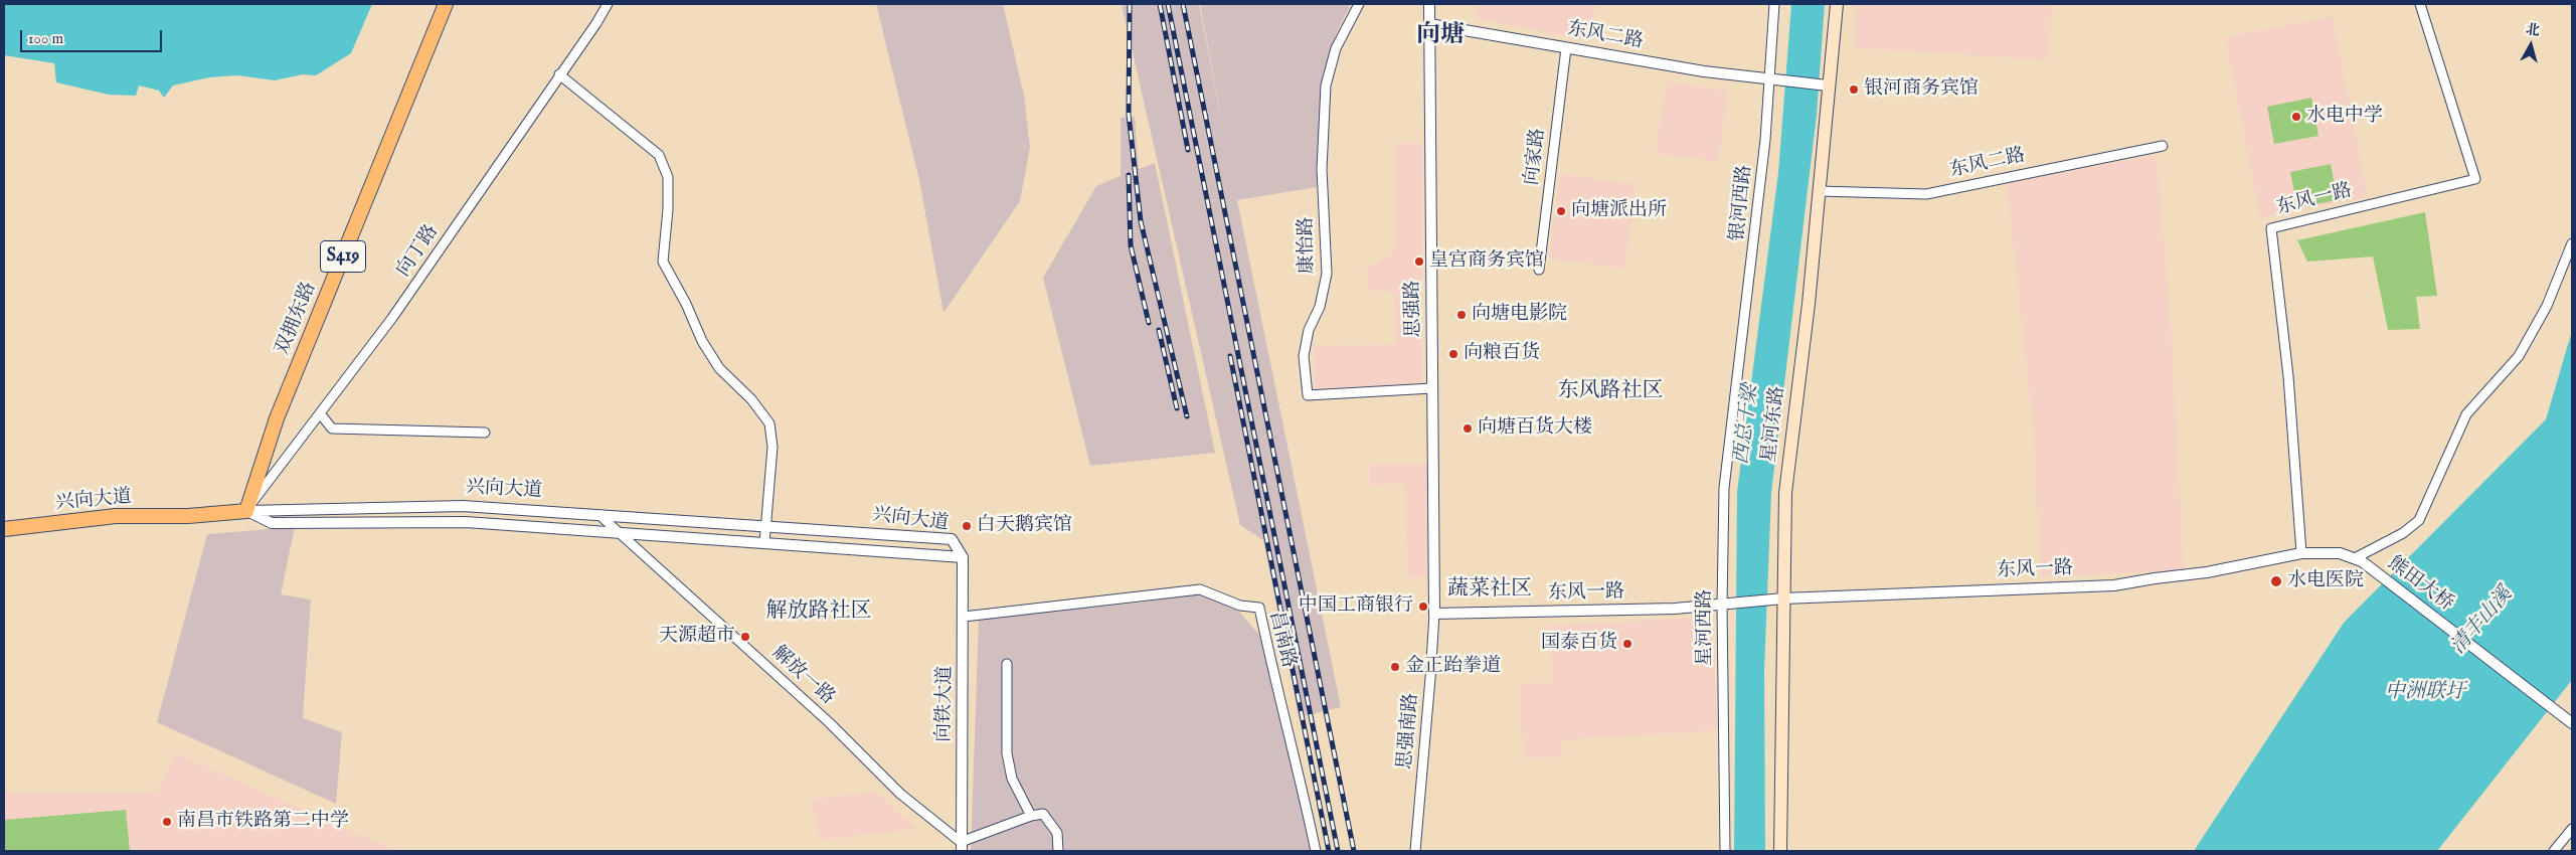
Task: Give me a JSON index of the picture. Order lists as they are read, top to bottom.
{
  "streets": {
    "main road": [
      "S419",
      "双拥东路",
      "星河东路",
      "兴向大道"
    ],
    "street": [
      "东风二路",
      "向家路",
      "东风一路",
      "银河西路",
      "康怡路",
      "向丁路",
      "思强路",
      "熊田大桥",
      "星河西路",
      "昌南路",
      "解放一路",
      "向铁大道",
      "思强南路"
    ]
  },
  "crossings": [
    ["东风二路", "向家路"],
    ["东风二路", "银河西路"],
    ["东风二路", "思强路"],
    ["东风二路", "星河东路"],
    ["东风一路", "思强路"],
    ["东风一路", "星河东路"],
    ["东风一路", "熊田大桥"],
    ["东风一路", "星河西路"],
    ["东风一路", "思强南路"],
    ["银河西路", "星河西路"],
    ["康怡路", "思强路"],
    ["向丁路", "双拥东路"],
    ["向丁路", "兴向大道"],
    ["思强路", "思强南路"],
    ["双拥东路", "兴向大道"],
    ["兴向大道", "解放一路"],
    ["兴向大道", "向铁大道"],
    ["昌南路", "向铁大道"],
    ["解放一路", "向铁大道"]
  ],
  "districts": [
    "向塘",
    "东风路社区",
    "蔬菜社区",
    "解放路社区"
  ],
  "water": ["西总干梁", "清丰山溪", "中洲联圩"],
  "places": [
    "银河商务宾馆",
    "水电中学",
    "向塘派出所",
    "皇宫商务宾馆",
    "向塘电影院",
    "向粮百货",
    "向塘百货大楼",
    "白天鹅宾馆",
    "水电医院",
    "中国工商银行",
    "天源超市",
    "国泰百货",
    "金正跆拳道",
    "南昌市铁路第二中学"
  ],
  "scale_bar": "100 m",
  "north": "top"
}
